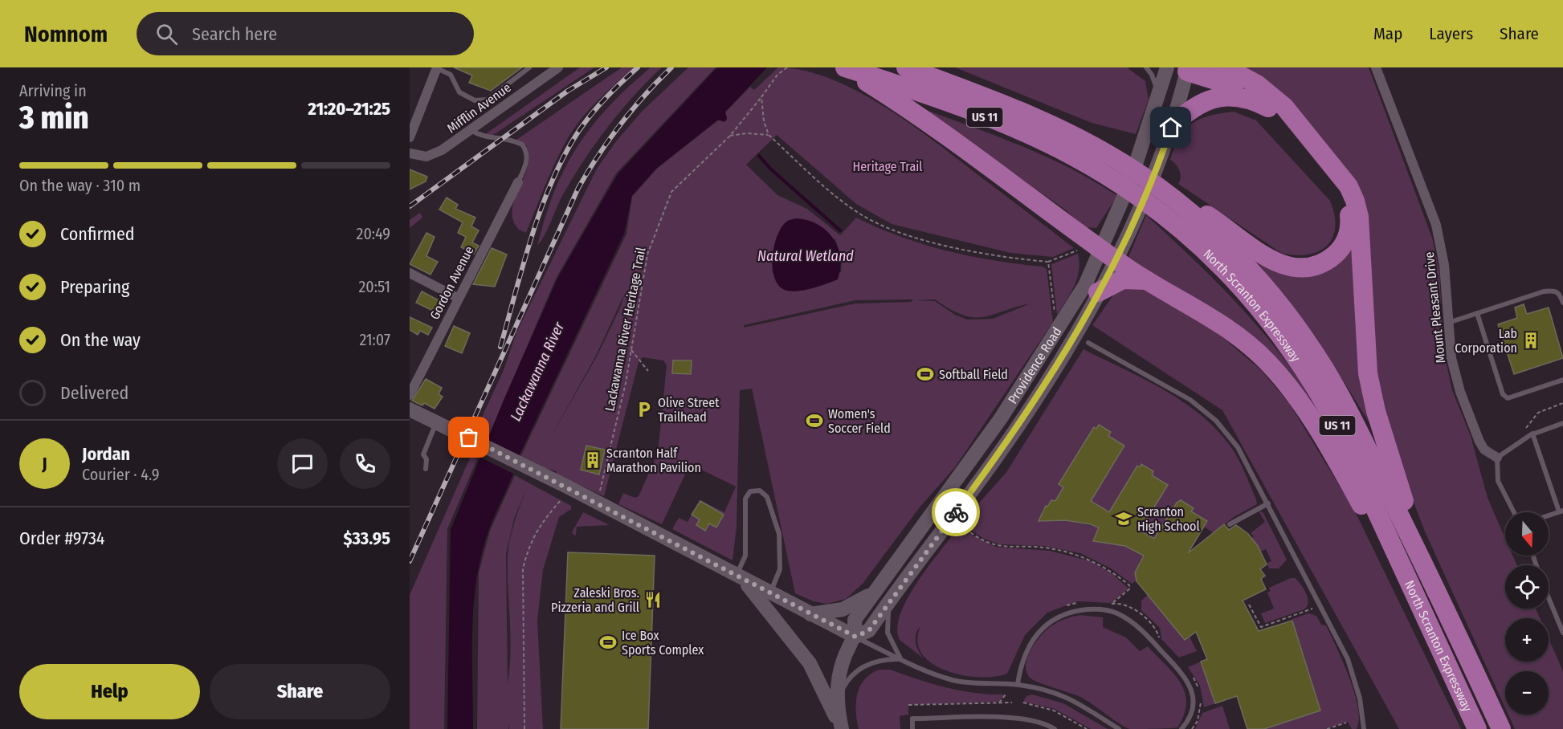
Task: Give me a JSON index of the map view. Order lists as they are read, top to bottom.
{
  "streets": {
    "highway": ["US 11", "North Scranton Expressway"],
    "main road": ["Providence Road"],
    "street": ["Mifflin Avenue", "Gordon Avenue", "Mount Pleasant Drive"],
    "path": ["Lackawanna River Heritage Trail"]
  },
  "water": ["Natural Wetland", "Lackawanna River"],
  "parks": ["Heritage Trail"],
  "places": {
    "building": ["Lab Corporation", "Scranton Half Marathon Pavilion"],
    "sports": ["Softball Field", "Women's Soccer Field", "Ice Box Sports Complex"],
    "parking": ["Olive Street Trailhead"],
    "school or university": ["Scranton High School"],
    "restaurant": ["Zaleski Bros. Pizzeria and Grill"]
  },
  "north": "bottom",
  "page": {
    "header": "Nomnom",
    "search": "Search here",
    "nav": ["Map", "Layers", "Share"],
    "heading": ["3 min", "Arriving in", "21:20–21:25"],
    "panel": [
      "Jordan",
      "Courier · 4.9",
      "Order #9734",
      "$33.95"
    ],
    "bar": "On the way · 310 m",
    "list": [
      ["Confirmed", "20:49"],
      ["Preparing", "20:51"],
      ["On the way", "21:07"],
      "Delivered"
    ],
    "round": "J",
    "map_buttons": ["+", "−"],
    "buttons": ["Help", "Share"]
  }
}
